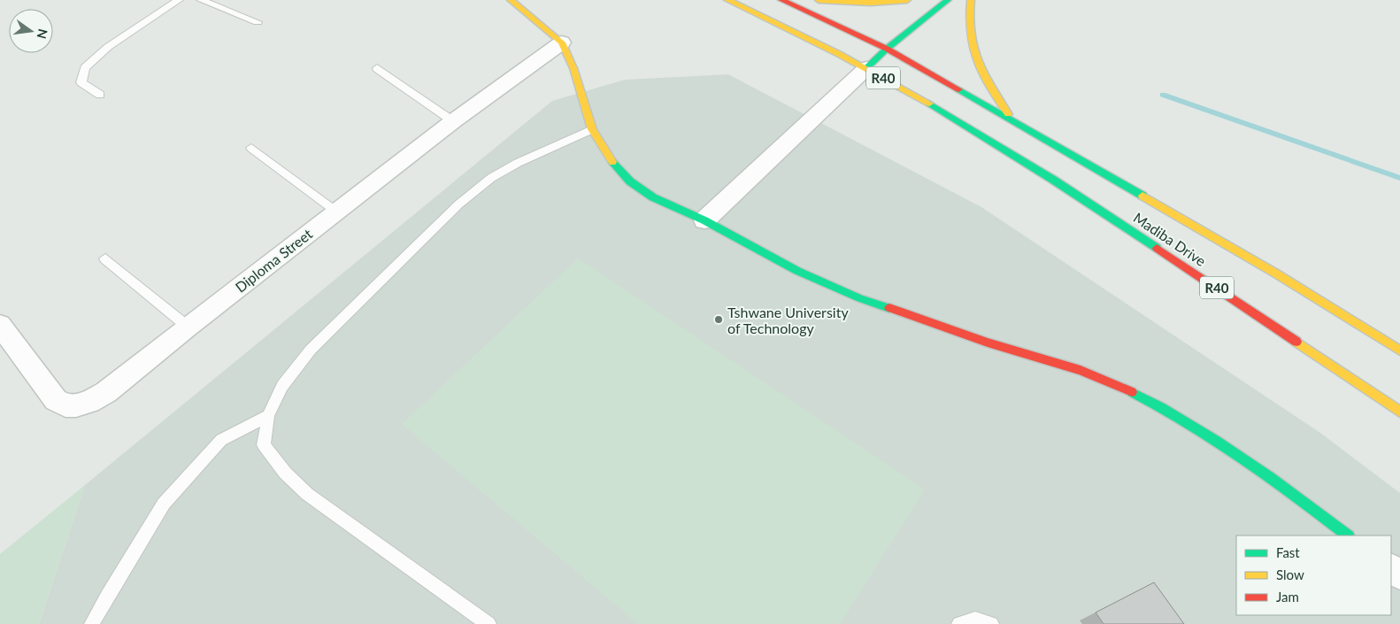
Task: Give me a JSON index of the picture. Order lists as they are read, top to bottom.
{
  "streets": {
    "main road": ["R40", "Madiba Drive"],
    "street": ["Diploma Street"]
  },
  "crossings": [
    ["R40", "Madiba Drive"]
  ],
  "places": ["Tshwane University of Technology"],
  "legend": ["Fast", "Slow", "Jam"],
  "north": "right"
}
